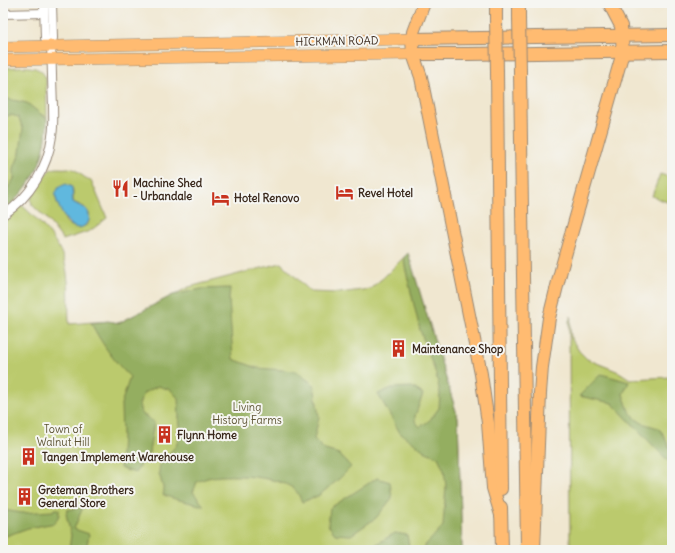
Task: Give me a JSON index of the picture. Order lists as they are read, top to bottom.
{
  "streets": {
    "highway": ["HICKMAN ROAD"]
  },
  "parks": ["Living History Farms", "Town of Walnut Hill"],
  "places": {
    "restaurant": ["Machine Shed - Urbandale"],
    "hotel": ["Revel Hotel", "Hotel Renovo"],
    "building": [
      "Maintenance Shop",
      "Flynn Home",
      "Tangen Implement Warehouse",
      "Greteman Brothers General Store"
    ]
  }
}
